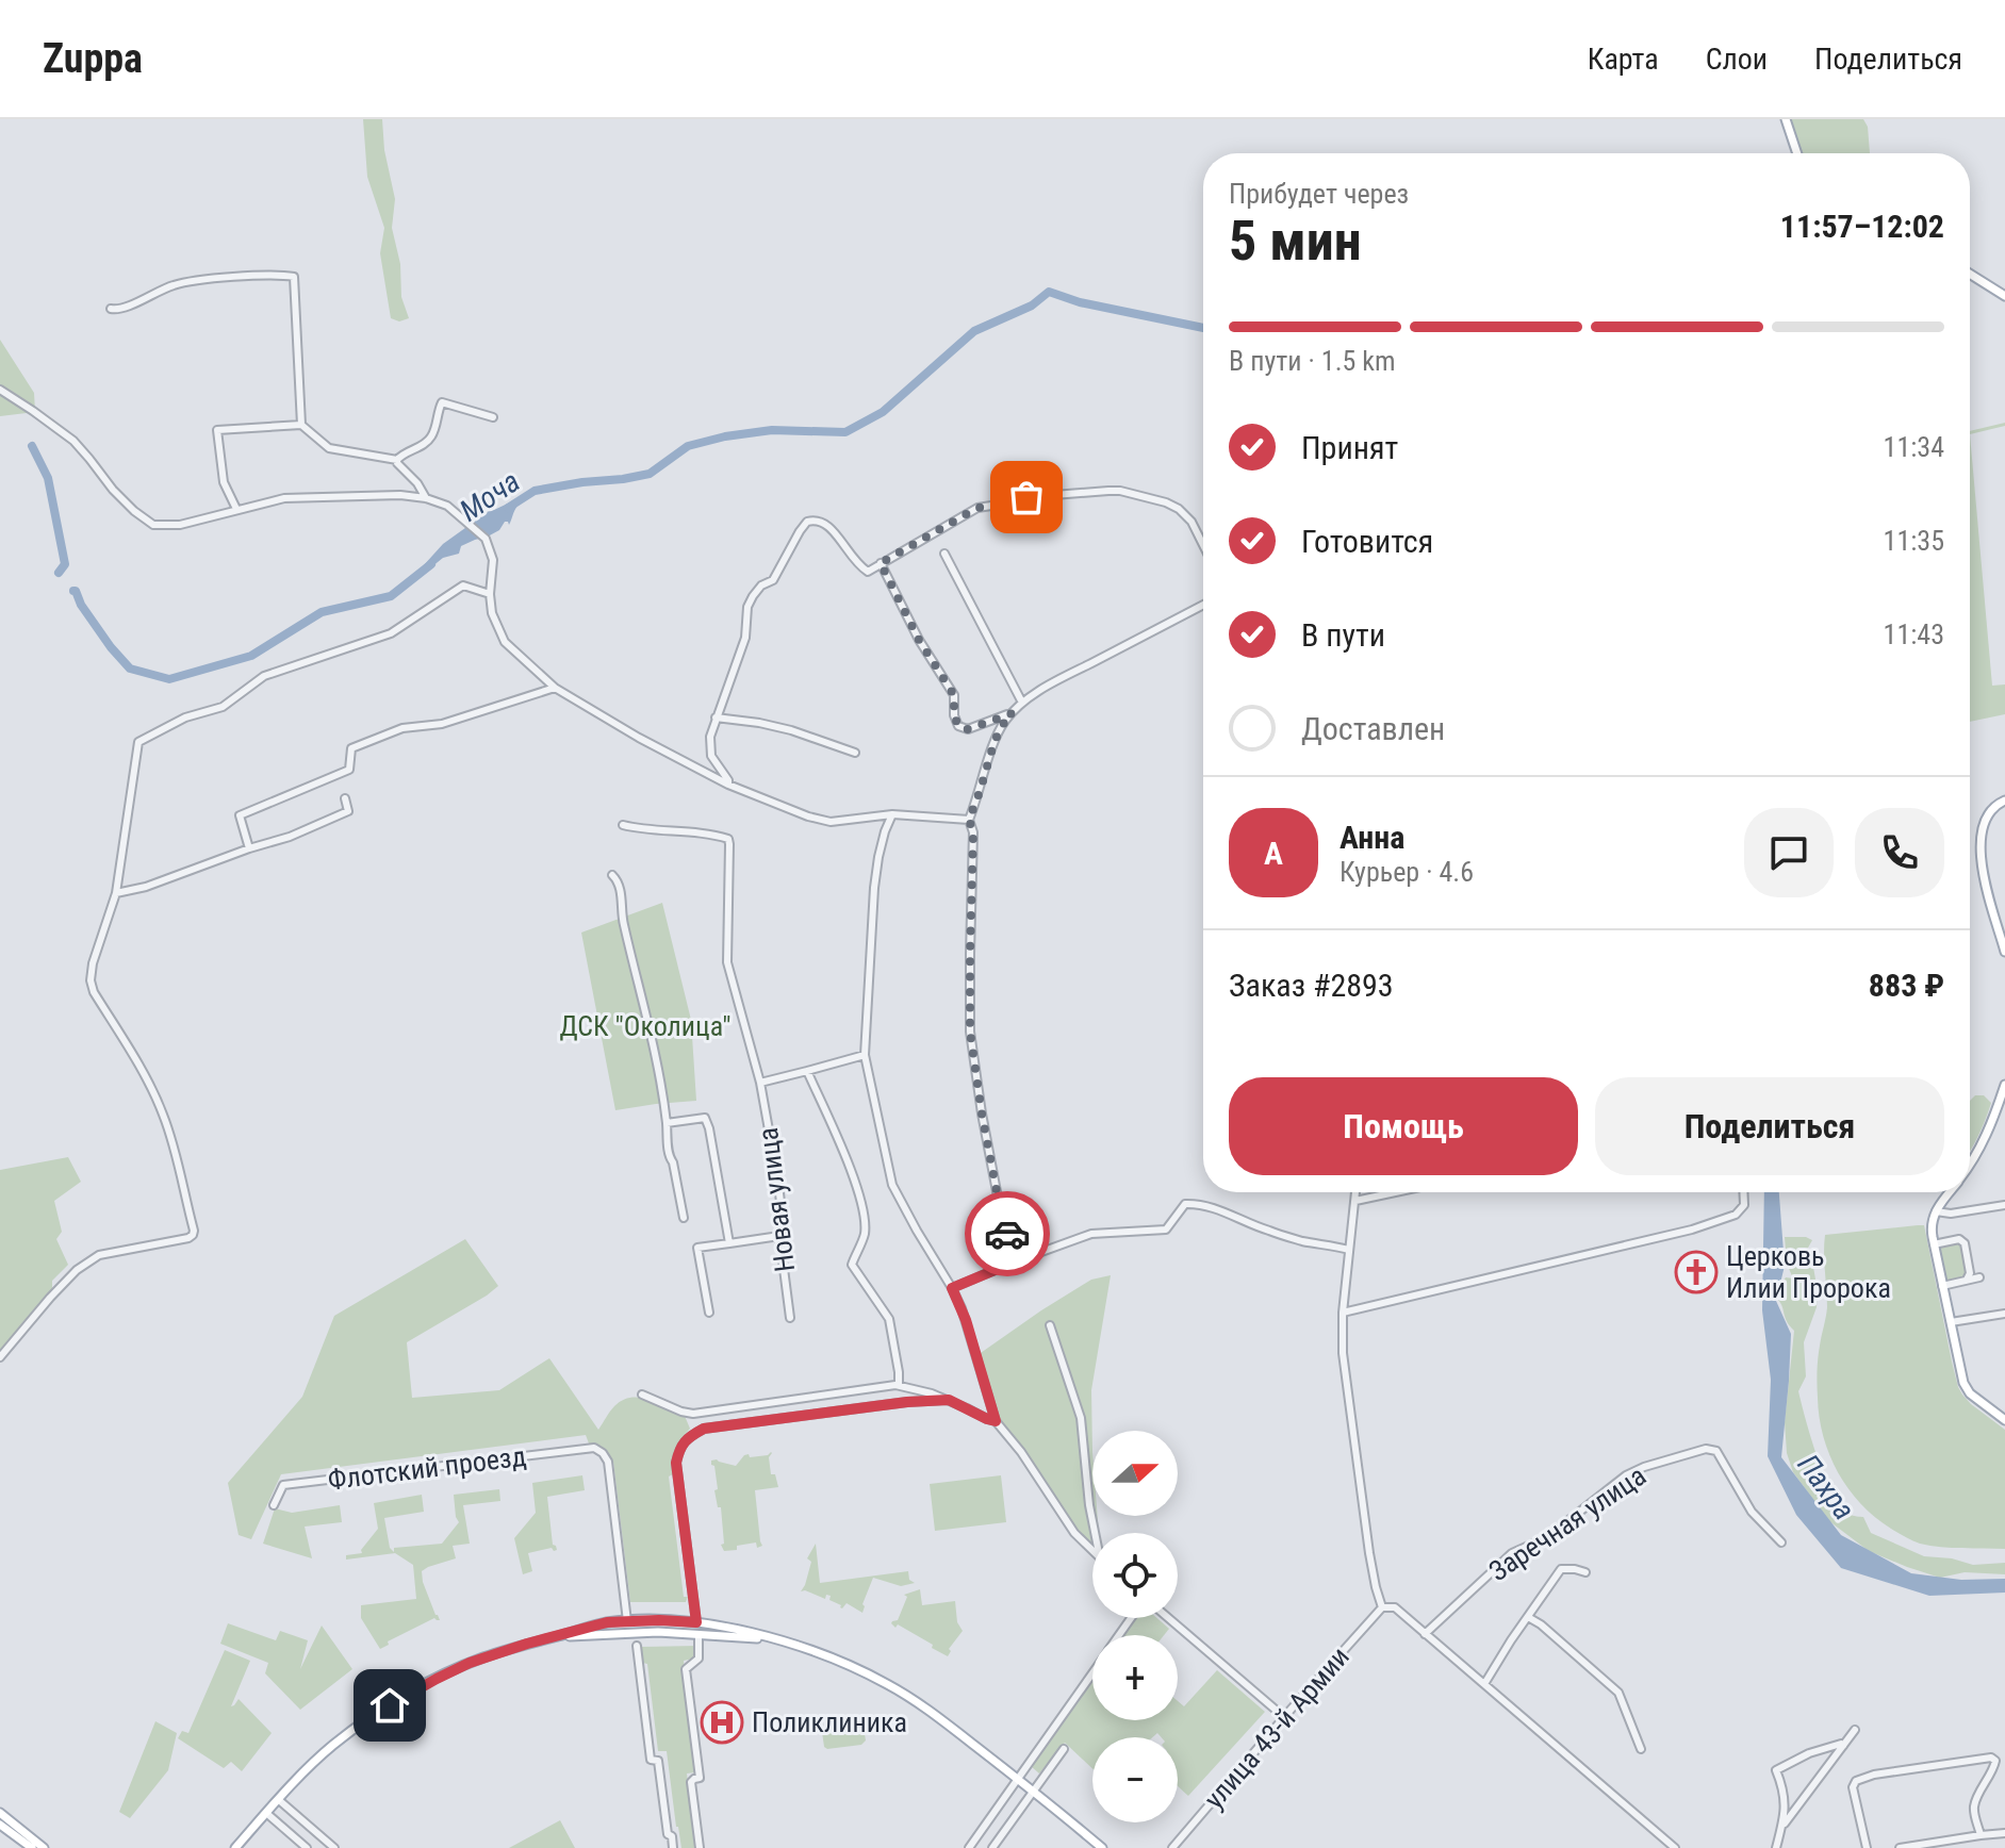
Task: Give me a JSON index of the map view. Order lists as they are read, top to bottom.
{
  "streets": {
    "street": [
      "Новая улица",
      "Флотский проезд",
      "Заречная улица",
      "улица 43-й Армии"
    ]
  },
  "water": ["Моча", "Пахра"],
  "parks": ["ДСК \"Околица\""],
  "places": {
    "church": ["Церковь Илии Пророка"],
    "hospital": ["Поликлиника"]
  },
  "north": "right",
  "page": {
    "header": "Zuppa",
    "nav": ["Карта", "Слои", "Поделиться"],
    "heading": ["5 мин", "Прибудет через", "11:57–12:02"],
    "panel": [
      "Анна",
      "Курьер · 4.6",
      "Заказ #2893",
      "883 ₽"
    ],
    "bar": "В пути · 1.5 km",
    "list": [
      ["Принят", "11:34"],
      ["Готовится", "11:35"],
      ["В пути", "11:43"],
      "Доставлен"
    ],
    "round": "А",
    "buttons": ["Помощь", "Поделиться"],
    "map_buttons": ["+", "−"]
  }
}
